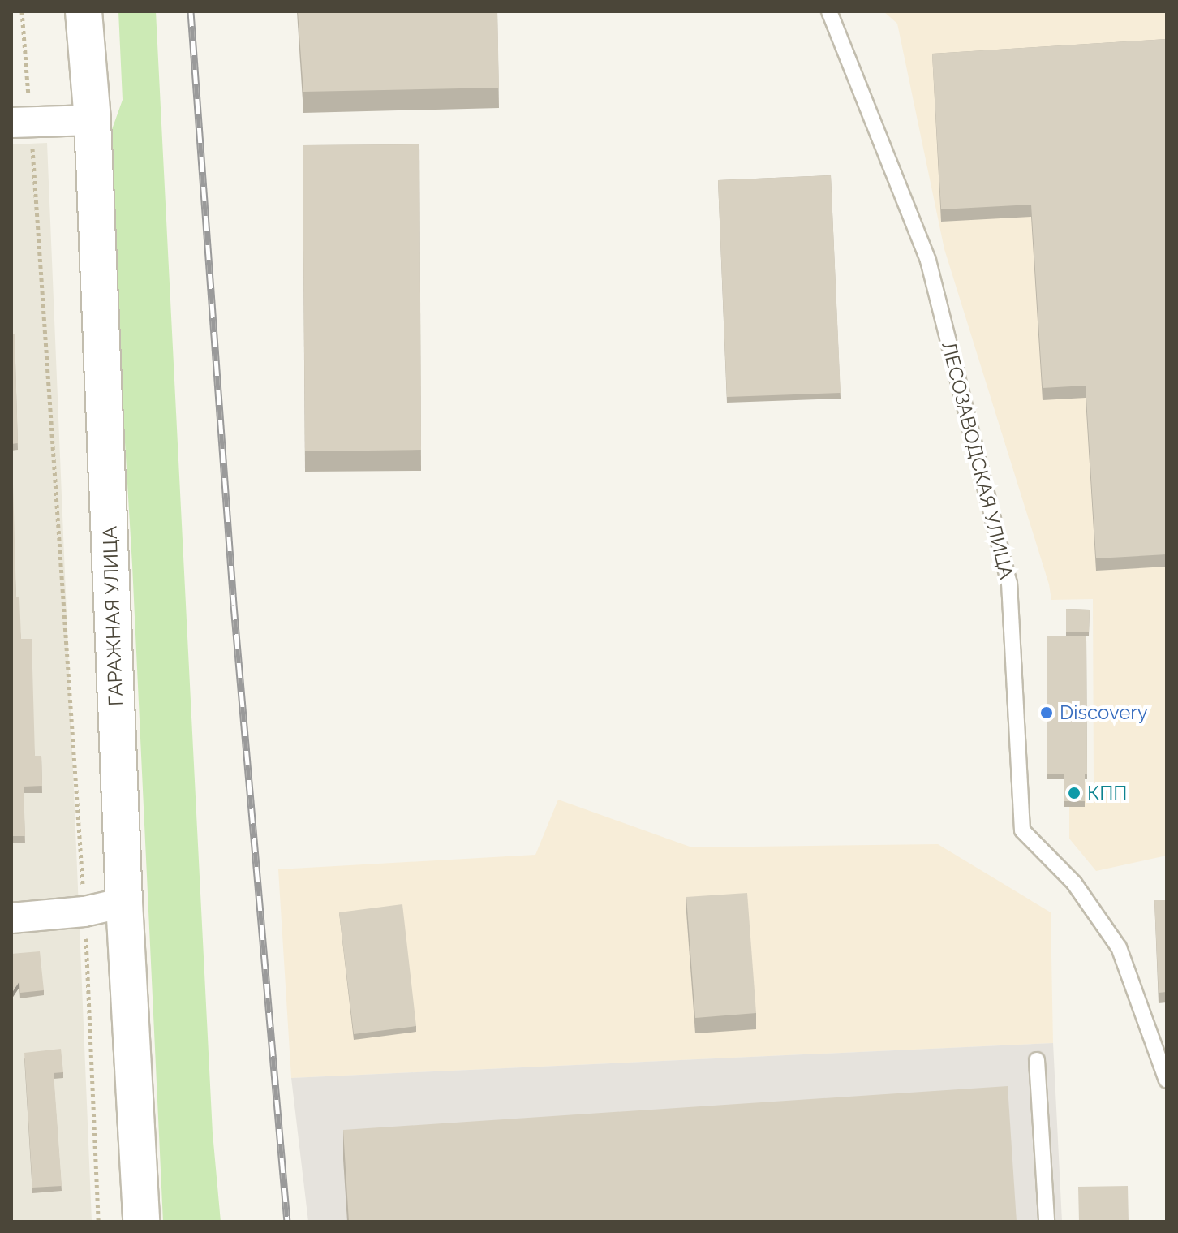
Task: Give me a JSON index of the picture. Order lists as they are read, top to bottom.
{
  "streets": {
    "street": ["ГАРАЖНАЯ УЛИЦА"],
    "lane": ["ЛЕСОЗАВОДСКАЯ УЛИЦА"]
  },
  "places": ["Discovery", "КПП"]
}
